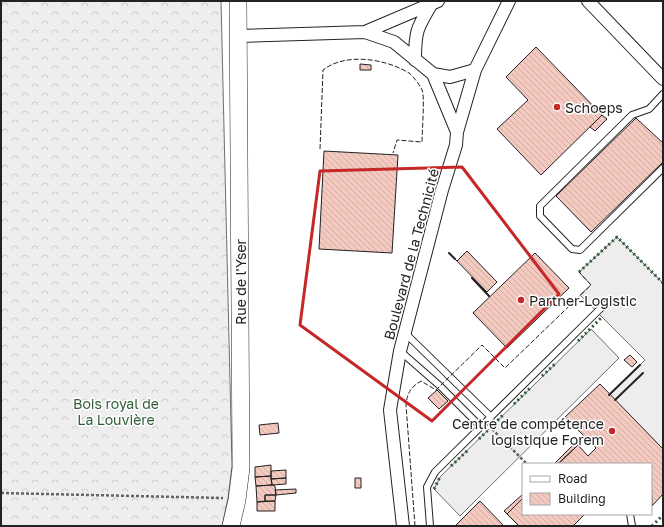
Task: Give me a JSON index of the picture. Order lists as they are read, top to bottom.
{
  "streets": {
    "street": ["Boulevard de la Technicité", "Rue de l'Yser"]
  },
  "parks": ["Bois royal de La Louvière"],
  "places": ["Schoeps", "Partner-Logistic", "Centre de compétence logistique Forem"],
  "legend": ["Road", "Building"]
}
